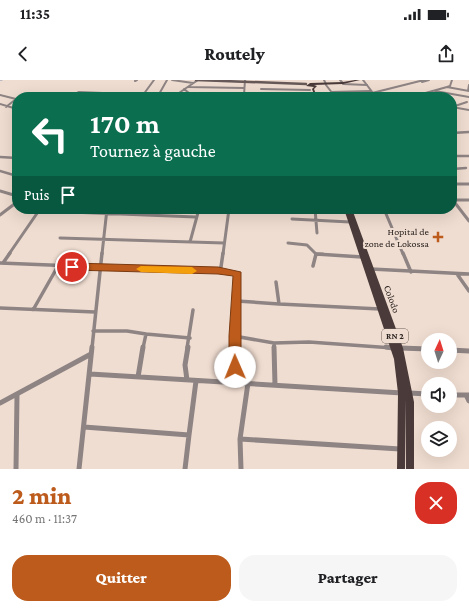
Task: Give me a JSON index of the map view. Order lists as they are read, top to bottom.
{
  "streets": {
    "main road": ["Colodo", "RN 2"]
  },
  "places": {
    "health": ["Hopital de zone de Lokossa"]
  },
  "north": "top",
  "page": {
    "status": "11:35",
    "header": "Routely",
    "turn": ["170 m", "Tournez à gauche"],
    "then": "Puis",
    "heading": ["2 min", "460 m · 11:37"],
    "buttons": ["Quitter", "Partager"]
  }
}
